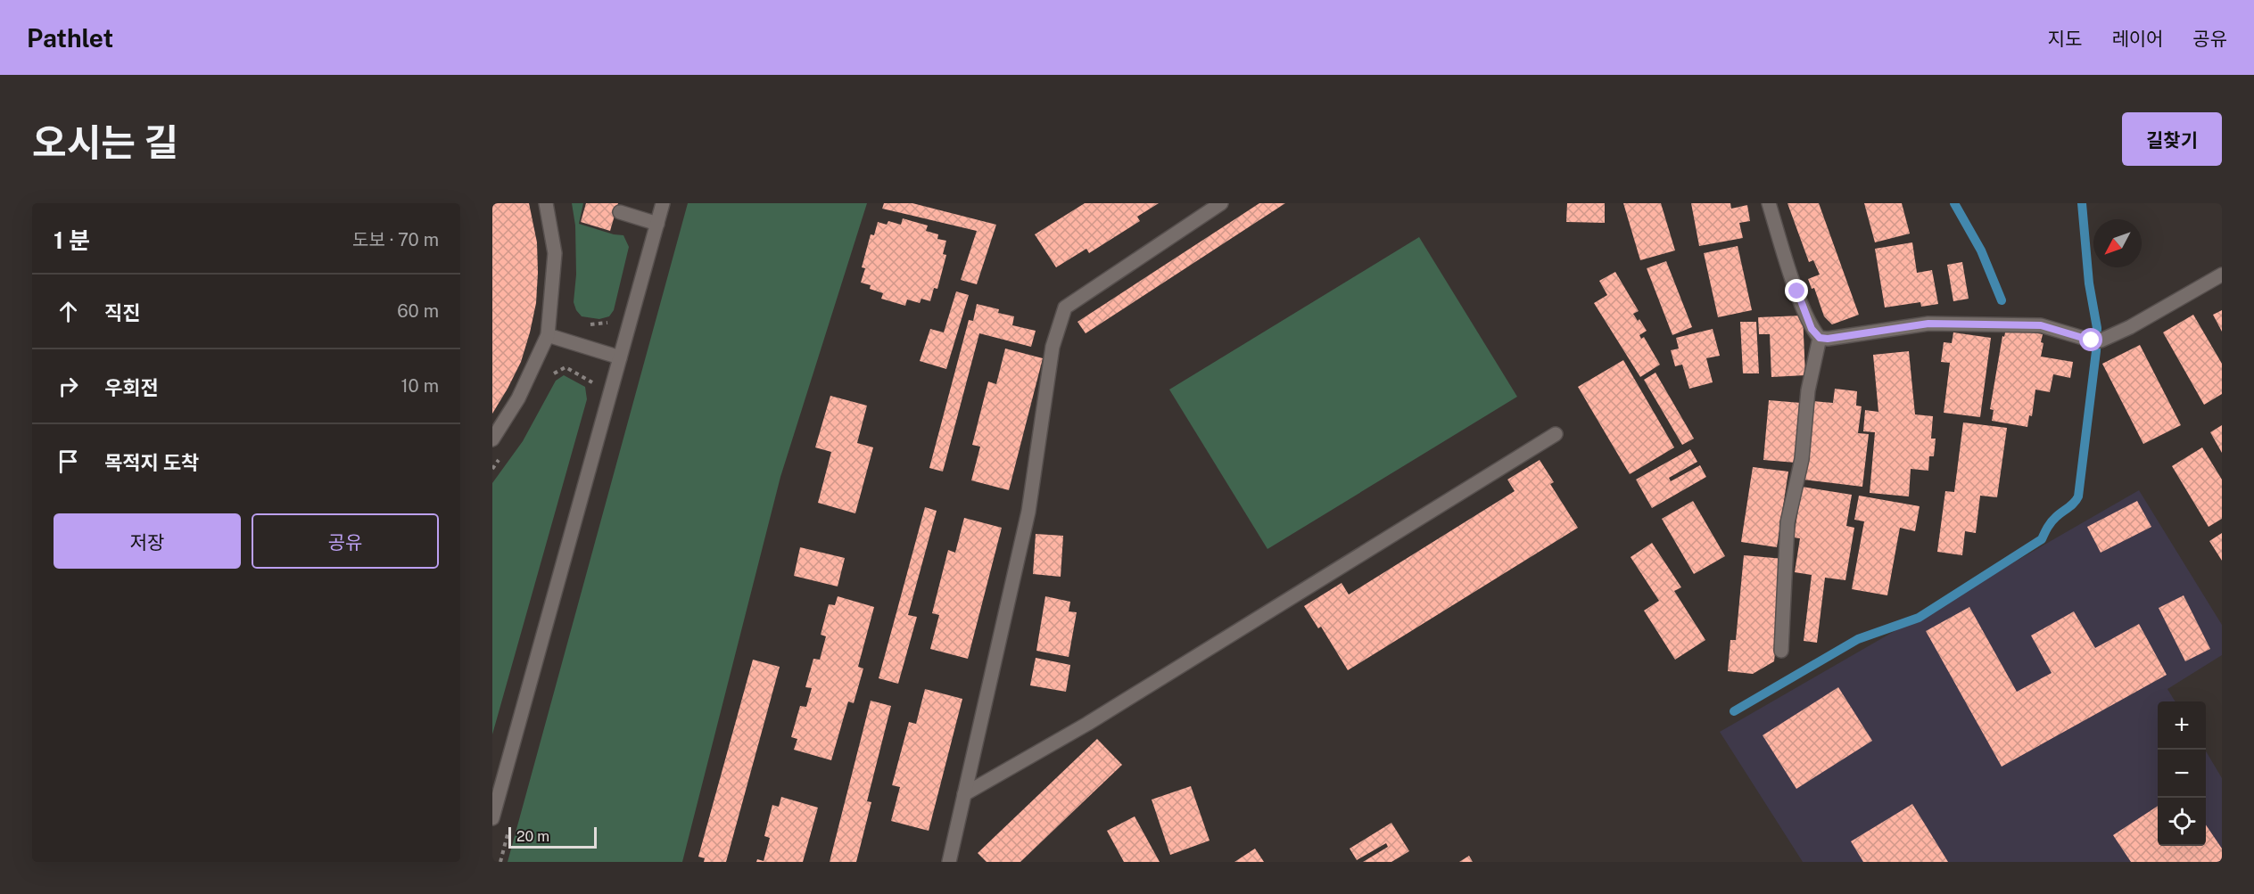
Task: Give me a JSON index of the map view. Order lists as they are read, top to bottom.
{
  "scale_bar": "20 m",
  "north": "bottom left",
  "page": {
    "header": "Pathlet",
    "nav": ["지도", "레이어", "공유"],
    "title": "오시는 길",
    "buttons": [
      "길찾기",
      ["저장", "공유"]
    ],
    "heading": ["1 분", "도보 · 70 m"],
    "list": [
      ["직진", "60 m"],
      ["우회전", "10 m"],
      "목적지 도착"
    ],
    "map_buttons": ["+", "−"],
    "scale": "20 m"
  }
}
